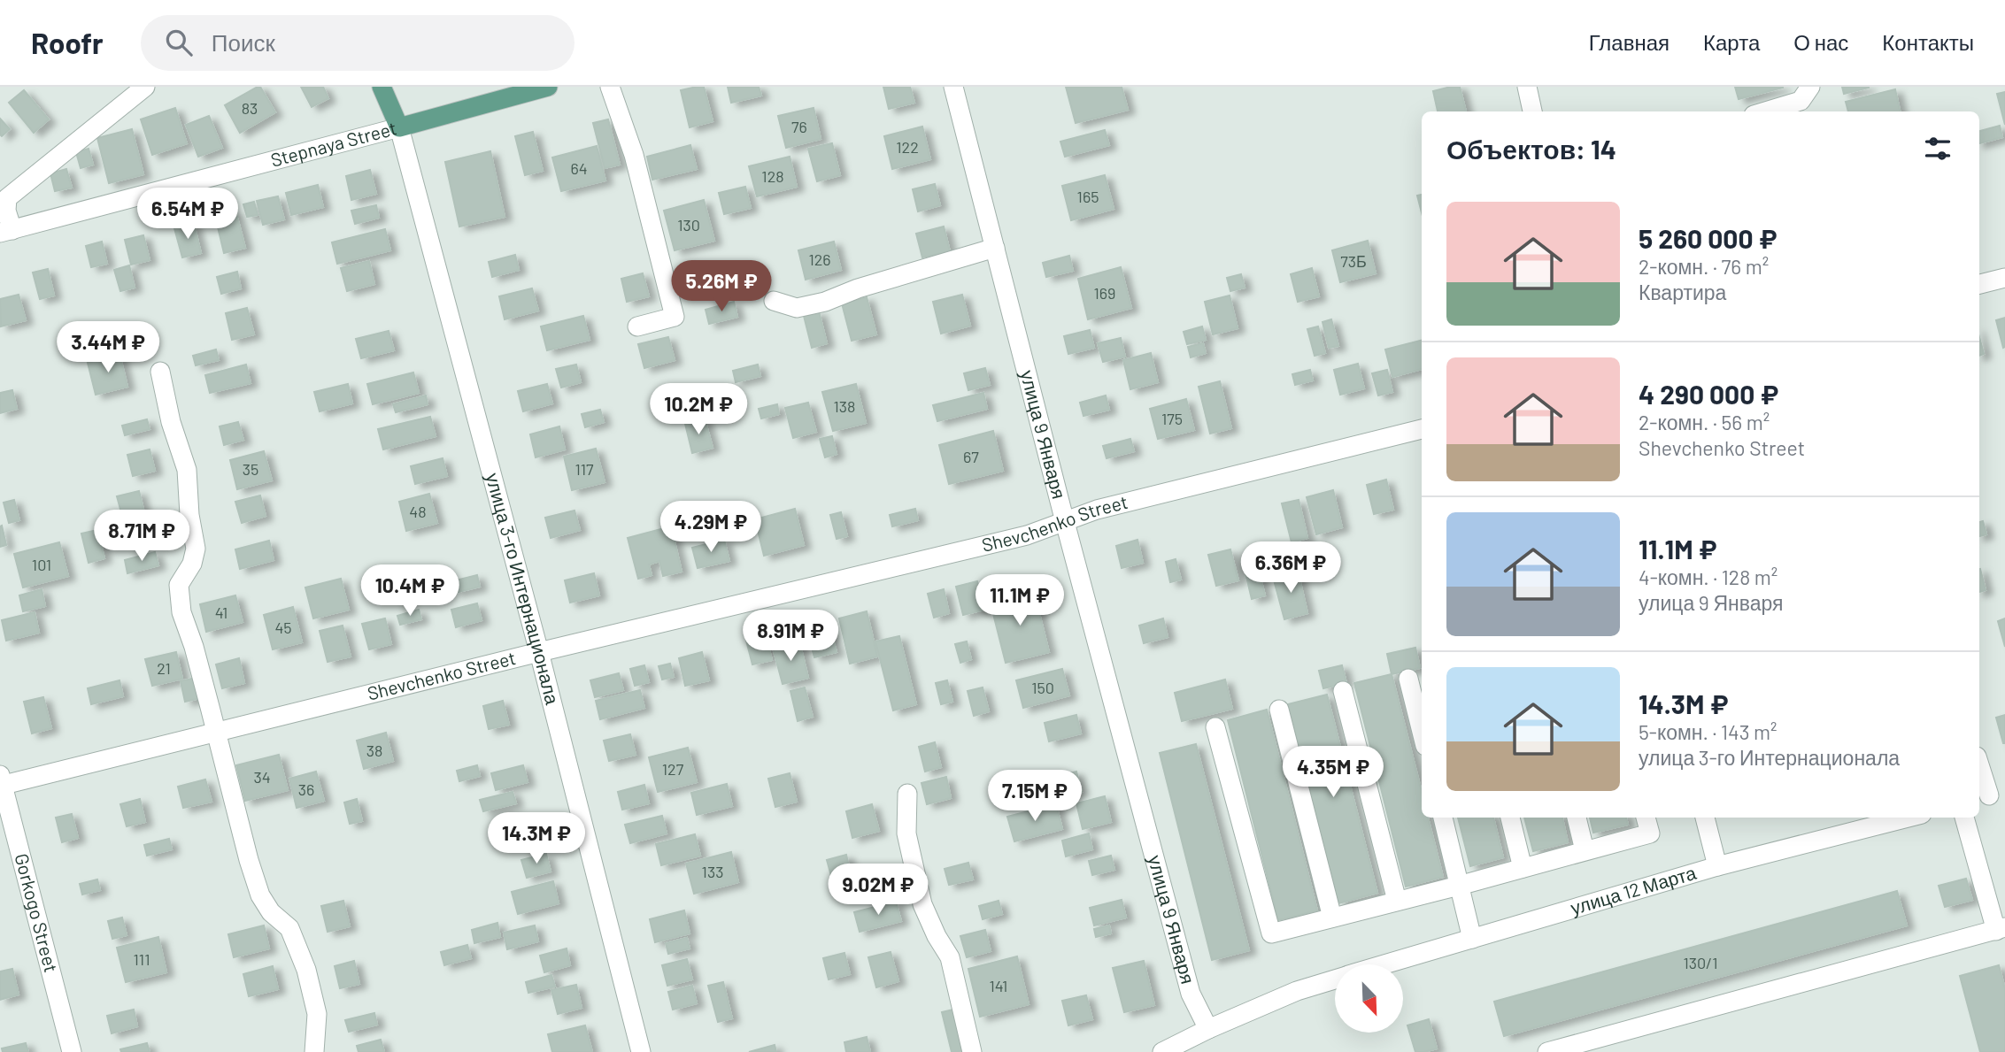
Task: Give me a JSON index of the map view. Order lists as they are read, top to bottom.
{
  "streets": {
    "main road": ["Stepnaya Street"],
    "street": [
      "улица 9 Января",
      "Shevchenko Street",
      "улица 3-го Интернационала",
      "улица 12 Марта",
      "Gorkogo Street"
    ]
  },
  "crossings": [
    ["Stepnaya Street", "улица 3-го Интернационала"],
    ["улица 9 Января", "Shevchenko Street"],
    ["улица 9 Января", "улица 12 Марта"],
    ["Shevchenko Street", "улица 3-го Интернационала"],
    ["Shevchenko Street", "Gorkogo Street"]
  ],
  "house_numbers": [
    "83",
    "76",
    "122",
    "64",
    "128",
    "165",
    "130",
    "126",
    "73Б",
    "169",
    "138",
    "175",
    "67",
    "35",
    "117",
    "48",
    "101",
    "41",
    "45",
    "21",
    "150",
    "38",
    "127",
    "34",
    "36",
    "133",
    "111",
    "130/1",
    "141"
  ],
  "north": "bottom right",
  "page": {
    "header": "Roofr",
    "search": "Поиск",
    "nav": [
      "Главная",
      "Карта",
      "О нас",
      "Контакты"
    ],
    "heading": "Объектов: 14",
    "list": [
      {
        "name": "5 260 000 ₽",
        "note": "2-комн. · 76 m² · Квартира"
      },
      {
        "name": "4 290 000 ₽",
        "note": "2-комн. · 56 m² · Shevchenko Street"
      },
      {
        "name": "11.1M ₽",
        "note": "4-комн. · 128 m² · улица 9 Января"
      },
      {
        "name": "14.3M ₽",
        "note": "5-комн. · 143 m² · улица 3-го Интернационала"
      }
    ],
    "price": [
      "6.54M ₽",
      "5.26M ₽",
      "3.44M ₽",
      "10.2M ₽",
      "4.29M ₽",
      "8.71M ₽",
      "6.36M ₽",
      "10.4M ₽",
      "11.1M ₽",
      "8.91M ₽",
      "4.35M ₽",
      "7.15M ₽",
      "14.3M ₽",
      "9.02M ₽"
    ]
  }
}
